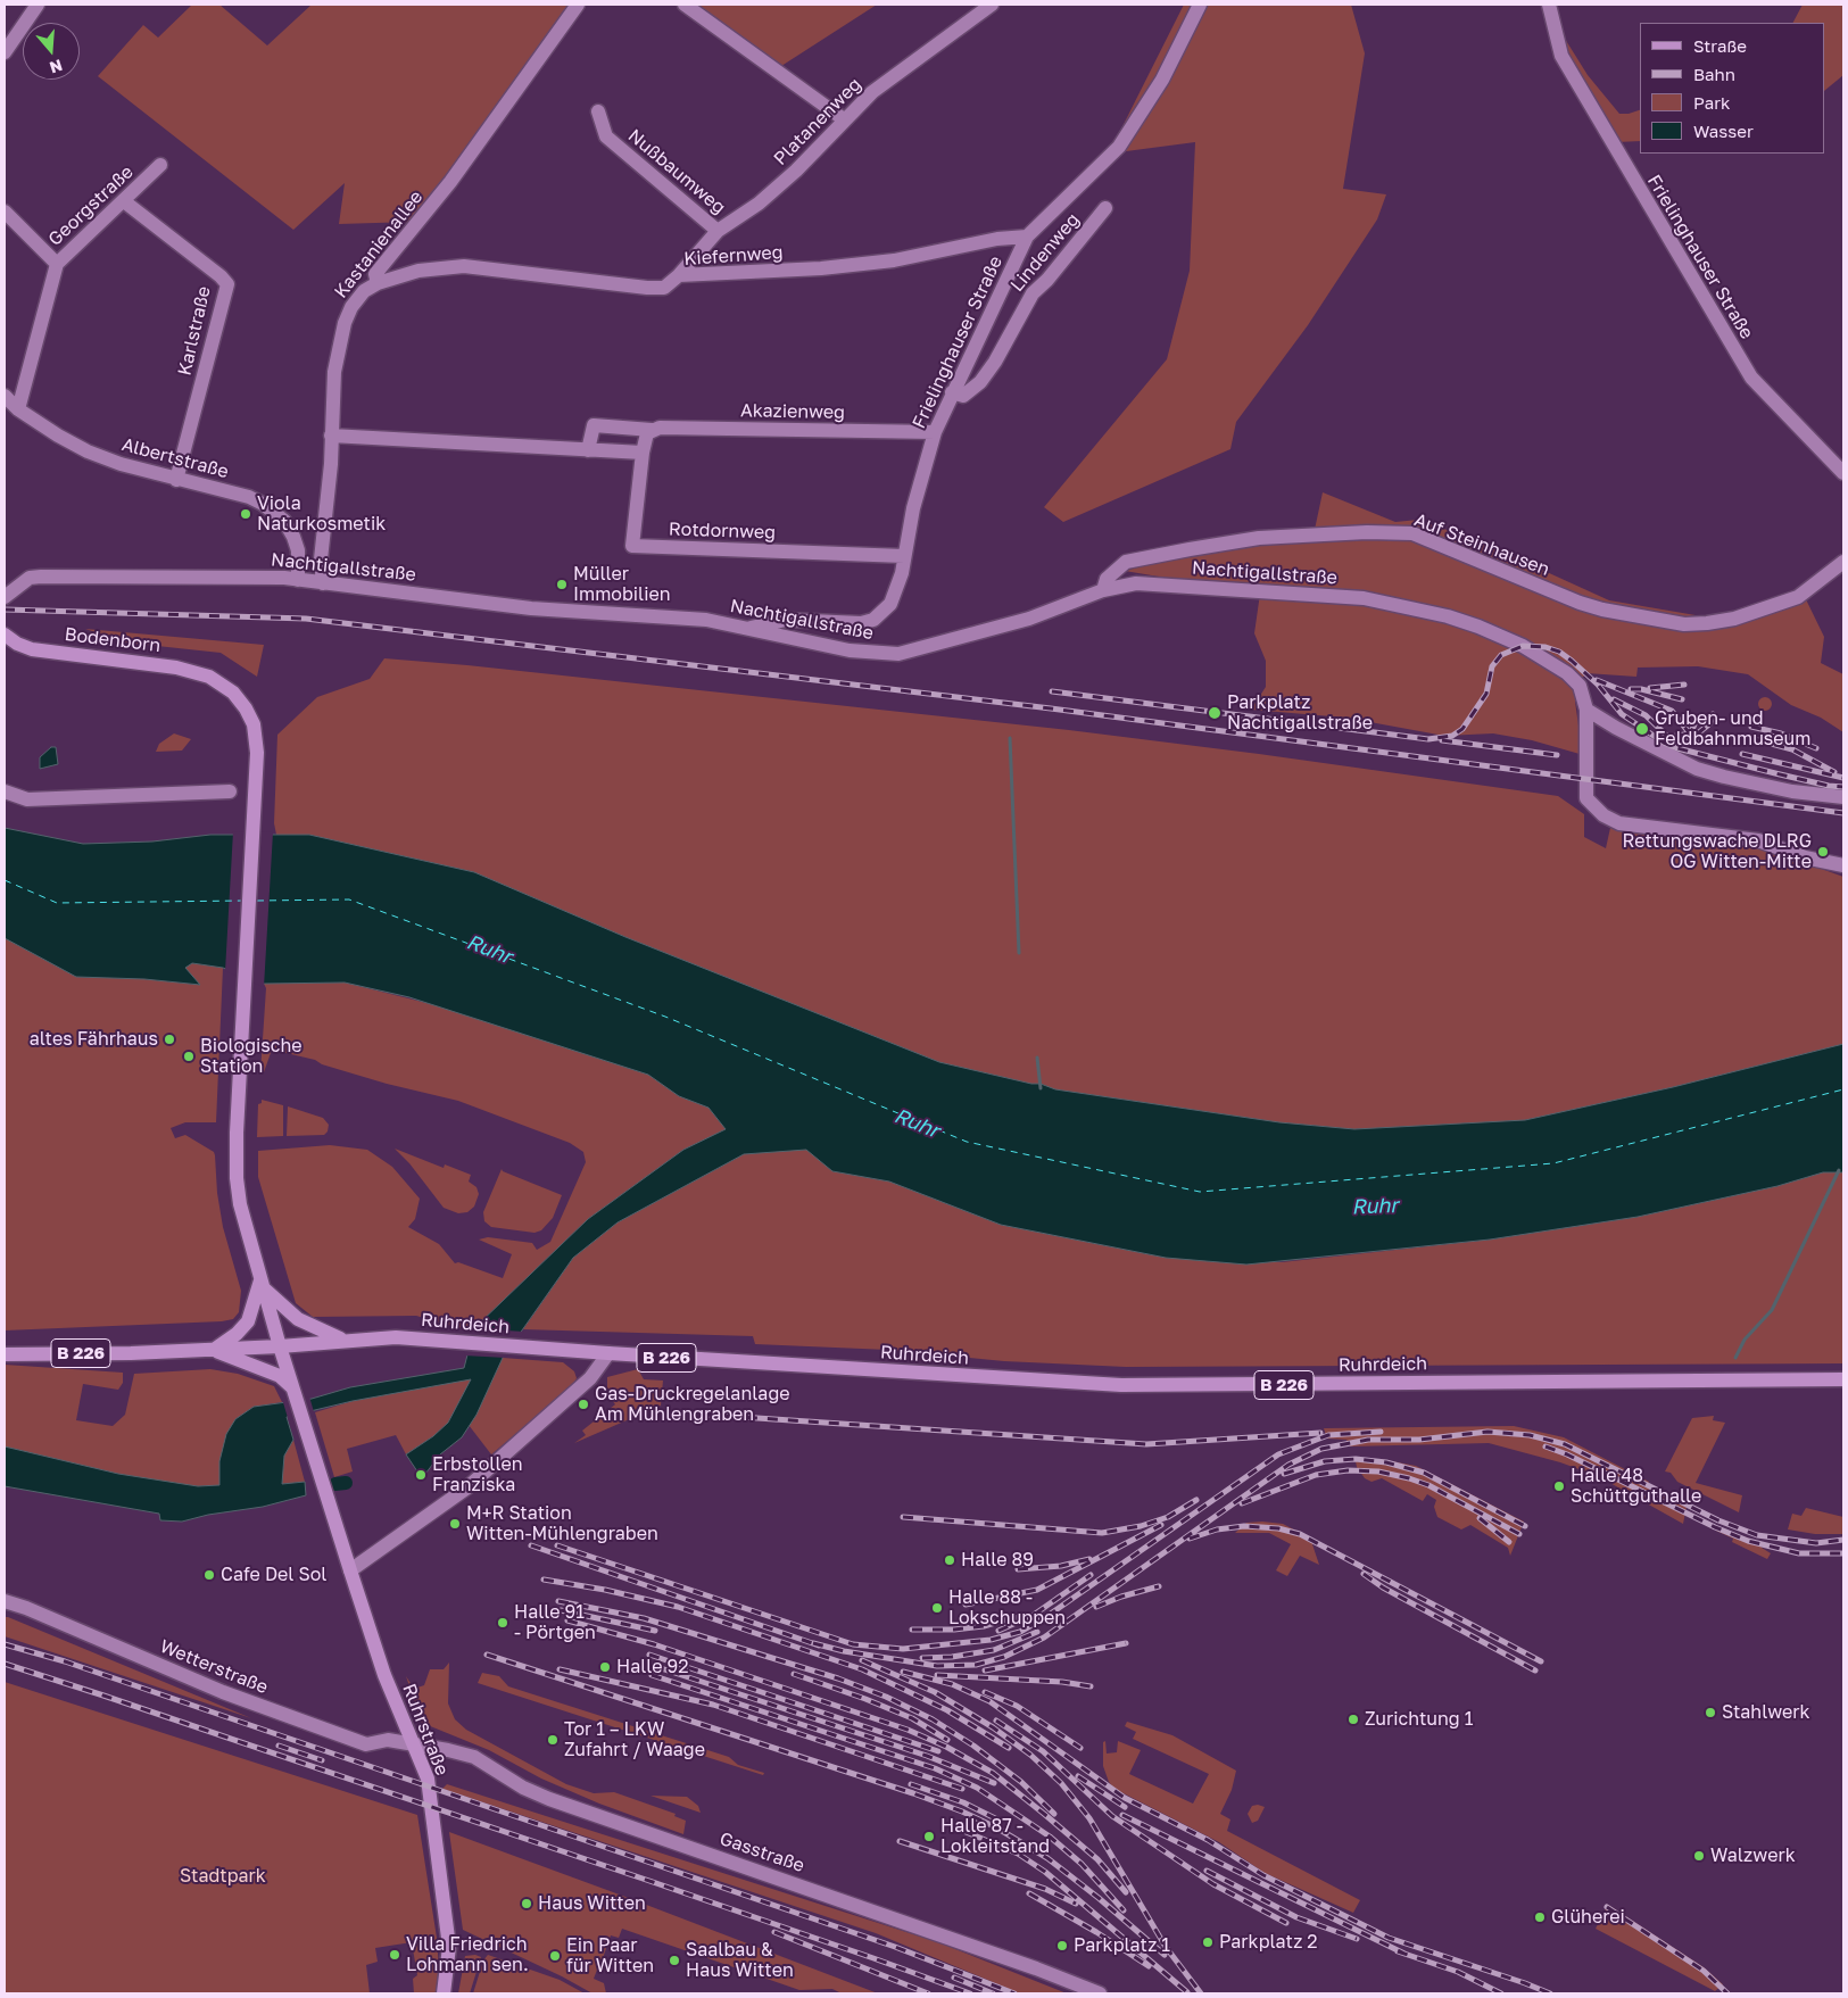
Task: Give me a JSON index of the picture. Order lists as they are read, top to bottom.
{
  "streets": {
    "main road": [
      "Bodenborn",
      "Ruhrdeich",
      "B 226",
      "Ruhrstraße"
    ],
    "street": [
      "Platanenweg",
      "Nußbaumweg",
      "Georgstraße",
      "Kastanienallee",
      "Lindenweg",
      "Kiefernweg",
      "Frielinghauser Straße",
      "Karlstraße",
      "Akazienweg",
      "Albertstraße",
      "Rotdornweg",
      "Auf Steinhausen",
      "Nachtigallstraße",
      "Wetterstraße",
      "Gasstraße"
    ]
  },
  "crossings": [
    ["Platanenweg", "Nußbaumweg"],
    ["Platanenweg", "Kiefernweg"],
    ["Georgstraße", "Karlstraße"],
    ["Georgstraße", "Albertstraße"],
    ["Kastanienallee", "Kiefernweg"],
    ["Kastanienallee", "Nachtigallstraße"],
    ["Lindenweg", "Frielinghauser Straße"],
    ["Kiefernweg", "Frielinghauser Straße"],
    ["Frielinghauser Straße", "Akazienweg"],
    ["Frielinghauser Straße", "Rotdornweg"],
    ["Frielinghauser Straße", "Nachtigallstraße"],
    ["Karlstraße", "Albertstraße"],
    ["Albertstraße", "Nachtigallstraße"],
    ["Auf Steinhausen", "Nachtigallstraße"],
    ["Bodenborn", "Ruhrstraße"],
    ["Ruhrdeich", "Ruhrstraße"],
    ["Wetterstraße", "Ruhrstraße"],
    ["Wetterstraße", "Gasstraße"],
    ["Ruhrstraße", "Gasstraße"]
  ],
  "water": ["Ruhr"],
  "parks": ["Stadtpark"],
  "places": [
    "Viola Naturkosmetik",
    "Müller Immobilien",
    "Parkplatz Nachtigallstraße",
    "Gruben- und Feldbahnmuseum",
    "Rettungswache DLRG OG Witten-Mitte",
    "altes Fährhaus",
    "Biologische Station",
    "Gas-Druckregelanlage Am Mühlengraben",
    "Erbstollen Franziska",
    "Halle 48 Schüttguthalle",
    "M+R Station Witten-Mühlengraben",
    "Halle 89",
    "Cafe Del Sol",
    "Halle 88 - Lokschuppen",
    "Halle 91 - Pörtgen",
    "Halle 92",
    "Stahlwerk",
    "Zurichtung 1",
    "Tor 1 – LKW Zufahrt / Waage",
    "Halle 87 - Lokleitstand",
    "Walzwerk",
    "Haus Witten",
    "Glüherei",
    "Parkplatz 2",
    "Parkplatz 1",
    "Villa Friedrich Lohmann sen.",
    "Ein Paar für Witten",
    "Saalbau & Haus Witten"
  ],
  "legend": [
    "Straße",
    "Bahn",
    "Park",
    "Wasser"
  ],
  "north": "bottom"
}
